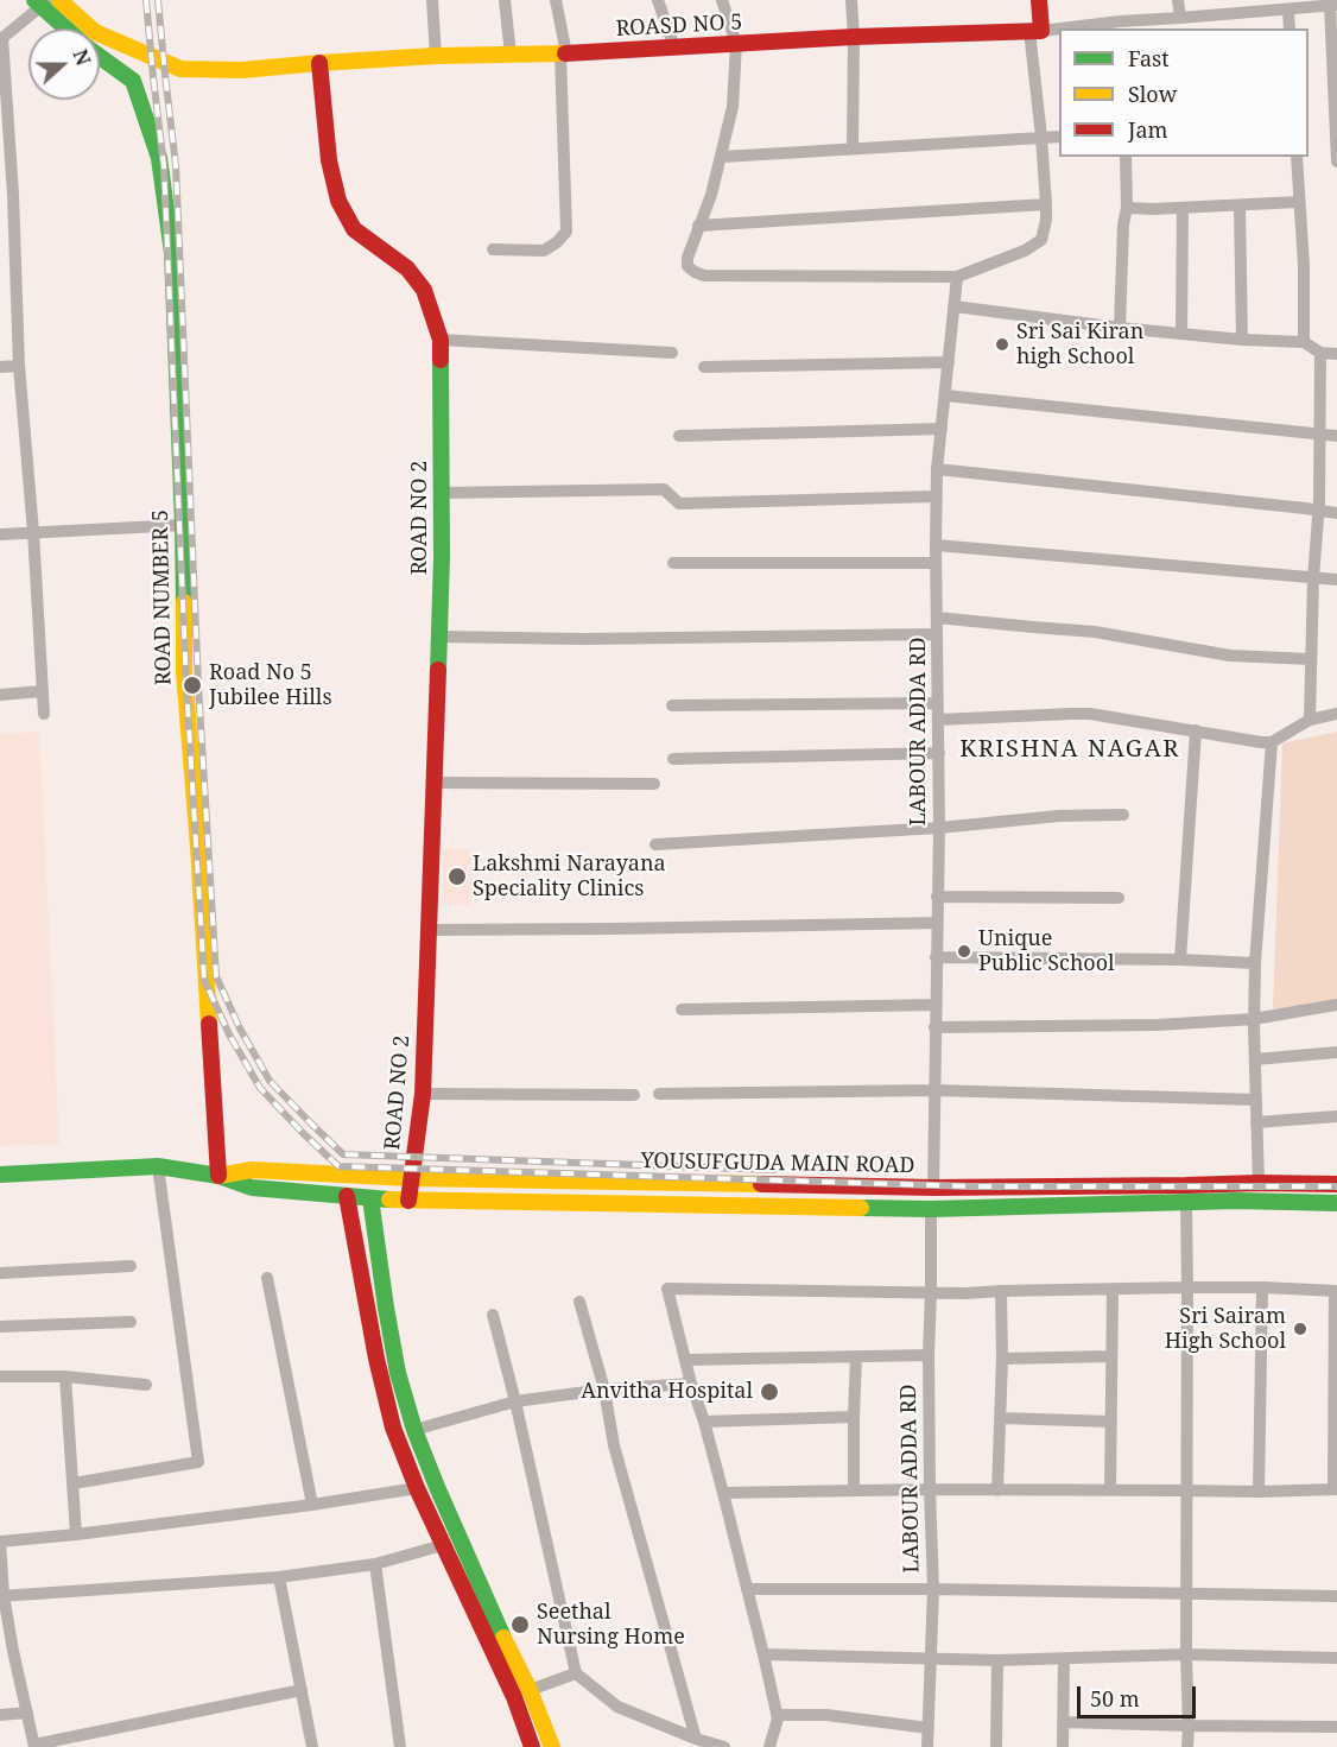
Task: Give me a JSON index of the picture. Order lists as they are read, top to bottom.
{
  "streets": {
    "main road": [
      "ROASD NO 5",
      "ROAD NO 2",
      "ROAD NUMBER 5",
      "YOUSUFGUDA MAIN ROAD"
    ],
    "street": ["LABOUR ADDA RD"]
  },
  "crossings": [
    ["ROASD NO 5", "ROAD NO 2"],
    ["ROAD NO 2", "YOUSUFGUDA MAIN ROAD"],
    ["ROAD NUMBER 5", "YOUSUFGUDA MAIN ROAD"],
    ["LABOUR ADDA RD", "YOUSUFGUDA MAIN ROAD"]
  ],
  "districts": ["KRISHNA NAGAR"],
  "places": [
    "Sri Sai Kiran high School",
    "Road No 5 Jubilee Hills",
    "Lakshmi Narayana Speciality Clinics",
    "Unique Public School",
    "Sri Sairam High School",
    "Anvitha Hospital",
    "Seethal Nursing Home"
  ],
  "legend": ["Fast", "Slow", "Jam"],
  "scale_bar": "50 m",
  "north": "right"
}
